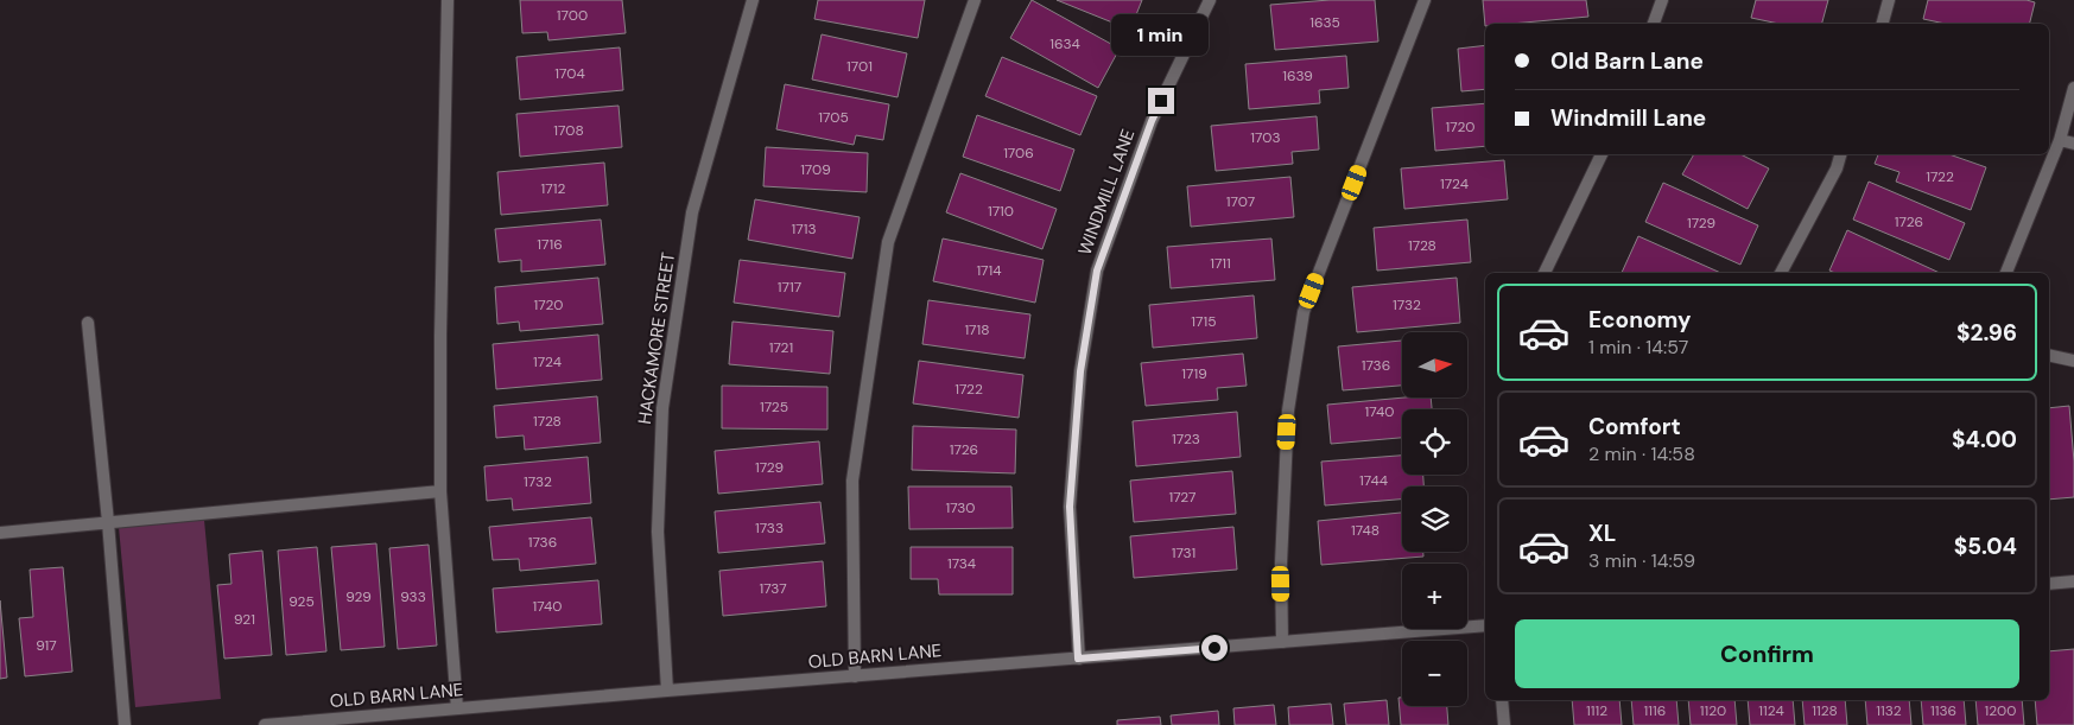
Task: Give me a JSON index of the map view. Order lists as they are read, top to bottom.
{
  "streets": {
    "street": ["WINDMILL LANE", "HACKAMORE STREET", "OLD BARN LANE"]
  },
  "crossings": [
    ["WINDMILL LANE", "OLD BARN LANE"],
    ["HACKAMORE STREET", "OLD BARN LANE"]
  ],
  "house_numbers": [
    "1700",
    "1635",
    "1634",
    "1701",
    "1704",
    "1639",
    "1705",
    "1720",
    "1708",
    "1703",
    "1706",
    "1709",
    "1722",
    "1724",
    "1712",
    "1707",
    "1710",
    "1726",
    "1729",
    "1713",
    "1716",
    "1728",
    "1711",
    "1714",
    "1717",
    "1720",
    "1732",
    "1715",
    "1718",
    "1721",
    "1724",
    "1736",
    "1719",
    "1722",
    "1725",
    "1740",
    "1728",
    "1723",
    "1726",
    "1729",
    "1744",
    "1732",
    "1727",
    "1730",
    "1733",
    "1748",
    "1736",
    "1731",
    "1734",
    "1737",
    "929",
    "933",
    "925",
    "1740",
    "921",
    "917",
    "1112",
    "1116",
    "1120",
    "1124",
    "1128",
    "1132",
    "1136",
    "1200"
  ],
  "north": "right",
  "page": {
    "bubble": "1 min",
    "banner": ["Old Barn Lane", "Windmill Lane"],
    "list": [
      {
        "name": "Economy",
        "note": "1 min · 14:57",
        "value": "$2.96"
      },
      {
        "name": "Comfort",
        "note": "2 min · 14:58",
        "value": "$4.00"
      },
      {
        "name": "XL",
        "note": "3 min · 14:59",
        "value": "$5.04"
      }
    ],
    "map_buttons": ["+", "−"],
    "buttons": "Confirm"
  }
}
